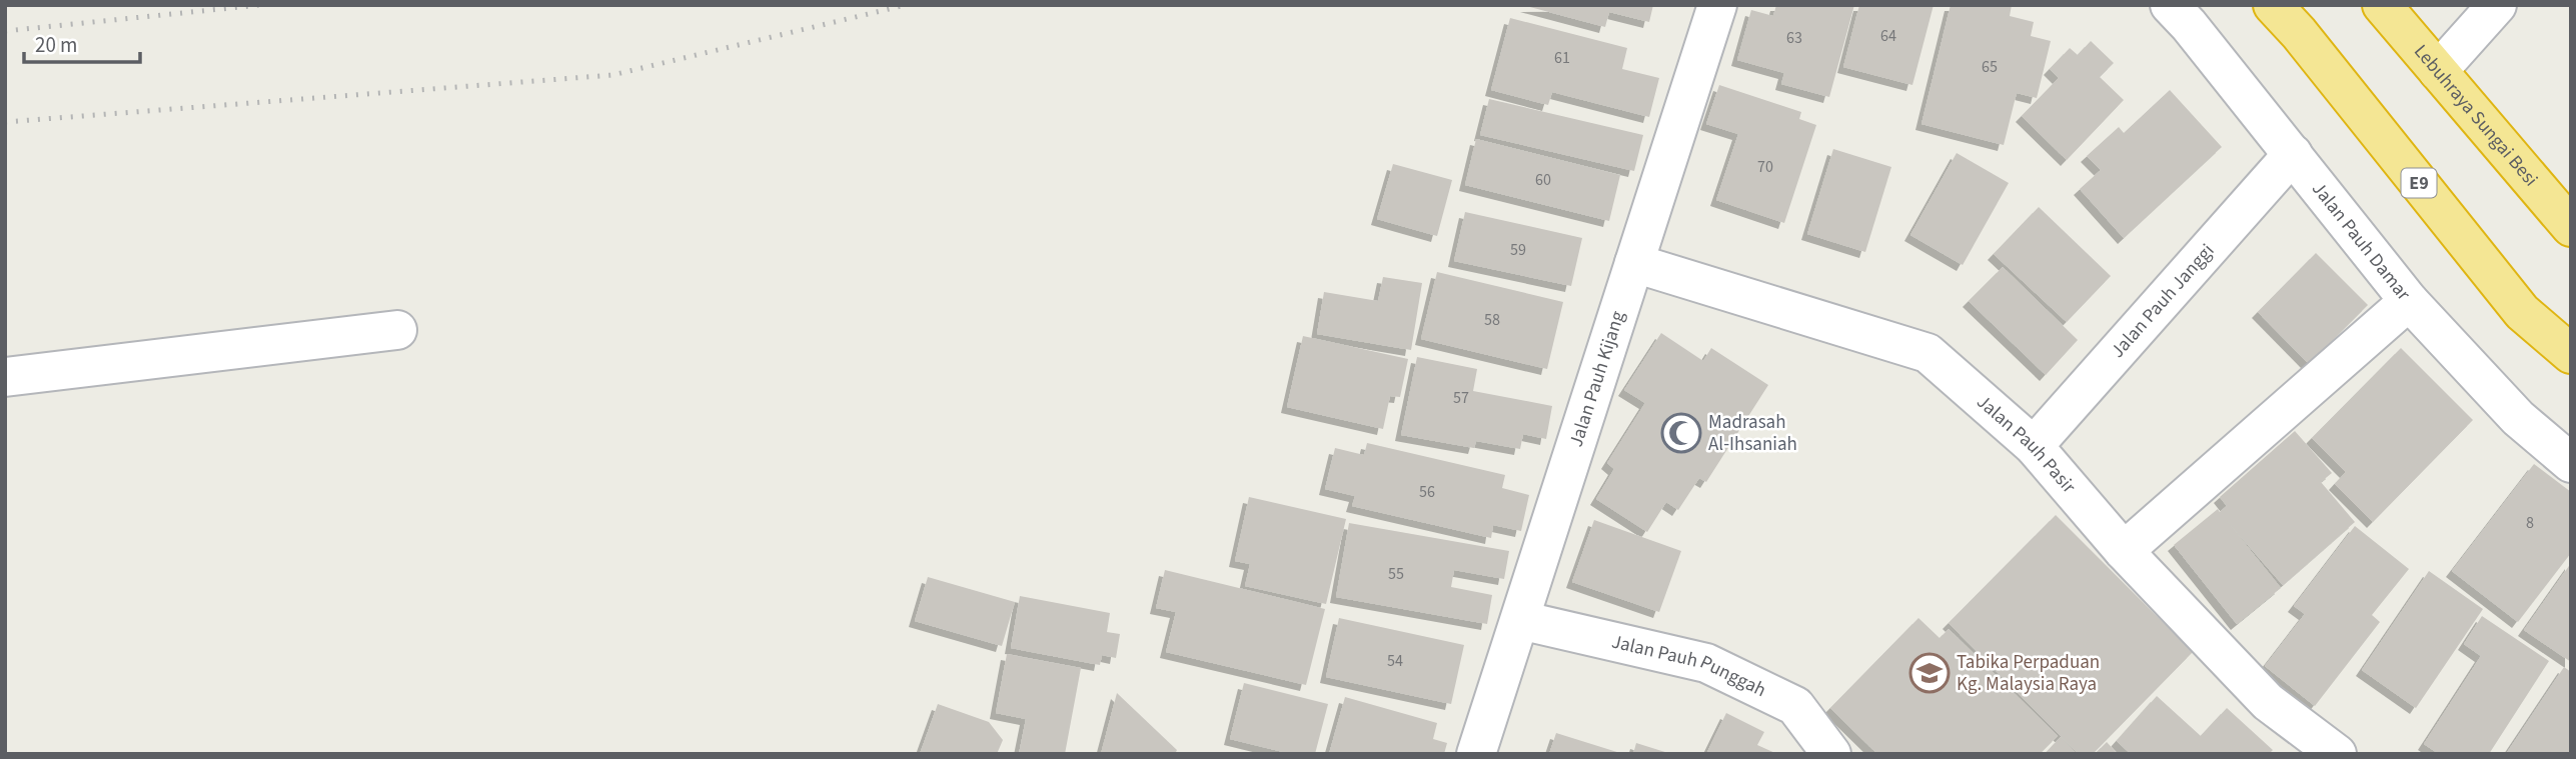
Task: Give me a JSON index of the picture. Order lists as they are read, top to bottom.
{
  "streets": {
    "highway": ["Lebuhraya Sungai Besi", "E9"],
    "street": [
      "Jalan Pauh Damar",
      "Jalan Pauh Janggi",
      "Jalan Pauh Kijang",
      "Jalan Pauh Pasir",
      "Jalan Pauh Punggah"
    ]
  },
  "crossings": [
    ["Jalan Pauh Damar", "Jalan Pauh Janggi"],
    ["Jalan Pauh Janggi", "Jalan Pauh Pasir"],
    ["Jalan Pauh Kijang", "Jalan Pauh Pasir"],
    ["Jalan Pauh Kijang", "Jalan Pauh Punggah"]
  ],
  "places": {
    "mosque": ["Madrasah Al-Ihsaniah"],
    "school or university": ["Tabika Perpaduan Kg. Malaysia Raya"]
  },
  "house_numbers": [
    "64",
    "63",
    "61",
    "65",
    "70",
    "60",
    "59",
    "58",
    "57",
    "56",
    "8",
    "55",
    "54"
  ],
  "scale_bar": "20 m"
}
